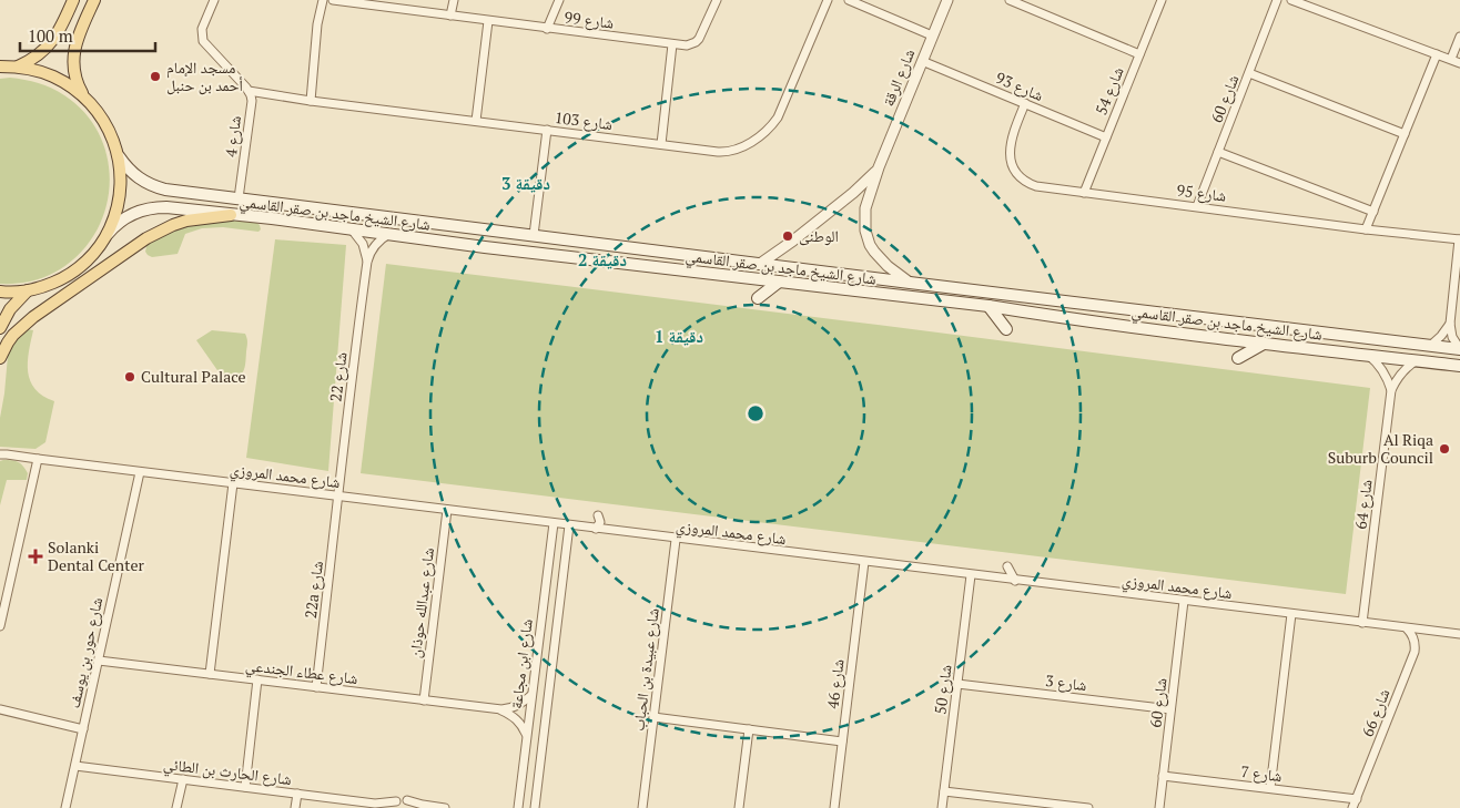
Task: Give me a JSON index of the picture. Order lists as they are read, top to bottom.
{
  "streets": {
    "main road": ["شارع الشيخ ماجد بن صقر القاسمي"],
    "street": [
      "شارع 99",
      "شارع الرقة",
      "شارع 93",
      "شارع 54",
      "شارع 60",
      "شارع 103",
      "شارع 4",
      "شارع 95",
      "شارع 22",
      "شارع محمد المروزي",
      "شارع 64",
      "22a شارع",
      "شارع عبدالله حوذان",
      "شارع حور بن يوسف",
      "شارع ابن مجاعة",
      "شارع عبيدة بن الحباب",
      "شارع عطاء الجندعي",
      "شارع 3",
      "شارع 46",
      "شارع 50",
      "شارع 66",
      "شارع الحارث بن الطائي",
      "شارع 7"
    ]
  },
  "crossings": [
    ["شارع الرقة", "شارع 93"],
    ["شارع الرقة", "شارع الشيخ ماجد بن صقر القاسمي"],
    ["شارع 93", "شارع 54"],
    ["شارع 93", "شارع 95"],
    ["شارع 54", "شارع 95"],
    ["شارع 60", "شارع 95"],
    ["شارع 60", "شارع محمد المروزي"],
    ["شارع 60", "شارع 3"],
    ["شارع 60", "شارع 7"],
    ["شارع 103", "شارع 4"],
    ["شارع 4", "شارع الشيخ ماجد بن صقر القاسمي"],
    ["شارع الشيخ ماجد بن صقر القاسمي", "شارع 22"],
    ["شارع الشيخ ماجد بن صقر القاسمي", "شارع 64"],
    ["شارع 22", "شارع محمد المروزي"],
    ["شارع 22", "22a شارع"],
    ["شارع محمد المروزي", "شارع 64"],
    ["شارع محمد المروزي", "22a شارع"],
    ["شارع محمد المروزي", "شارع عبدالله حوذان"],
    ["شارع محمد المروزي", "شارع حور بن يوسف"],
    ["شارع محمد المروزي", "شارع ابن مجاعة"],
    ["شارع محمد المروزي", "شارع عبيدة بن الحباب"],
    ["شارع محمد المروزي", "شارع 46"],
    ["شارع محمد المروزي", "شارع 50"],
    ["شارع محمد المروزي", "شارع 66"],
    ["22a شارع", "شارع عطاء الجندعي"],
    ["شارع عبدالله حوذان", "شارع عطاء الجندعي"],
    ["شارع حور بن يوسف", "شارع عطاء الجندعي"],
    ["شارع حور بن يوسف", "شارع الحارث بن الطائي"],
    ["شارع ابن مجاعة", "شارع عطاء الجندعي"],
    ["شارع 3", "شارع 50"],
    ["شارع 66", "شارع 7"]
  ],
  "places": {
    "other": [
      "مسجد الإمام أحمد بن حنبل",
      "الوطنی",
      "Cultural Palace",
      "Al Riqa Suburb Council"
    ],
    "health": ["Solanki Dental Center"]
  },
  "scale_bar": "100 m",
  "rings": ["3 دقيقة", "2 دقيقة", "1 دقيقة"]
}
